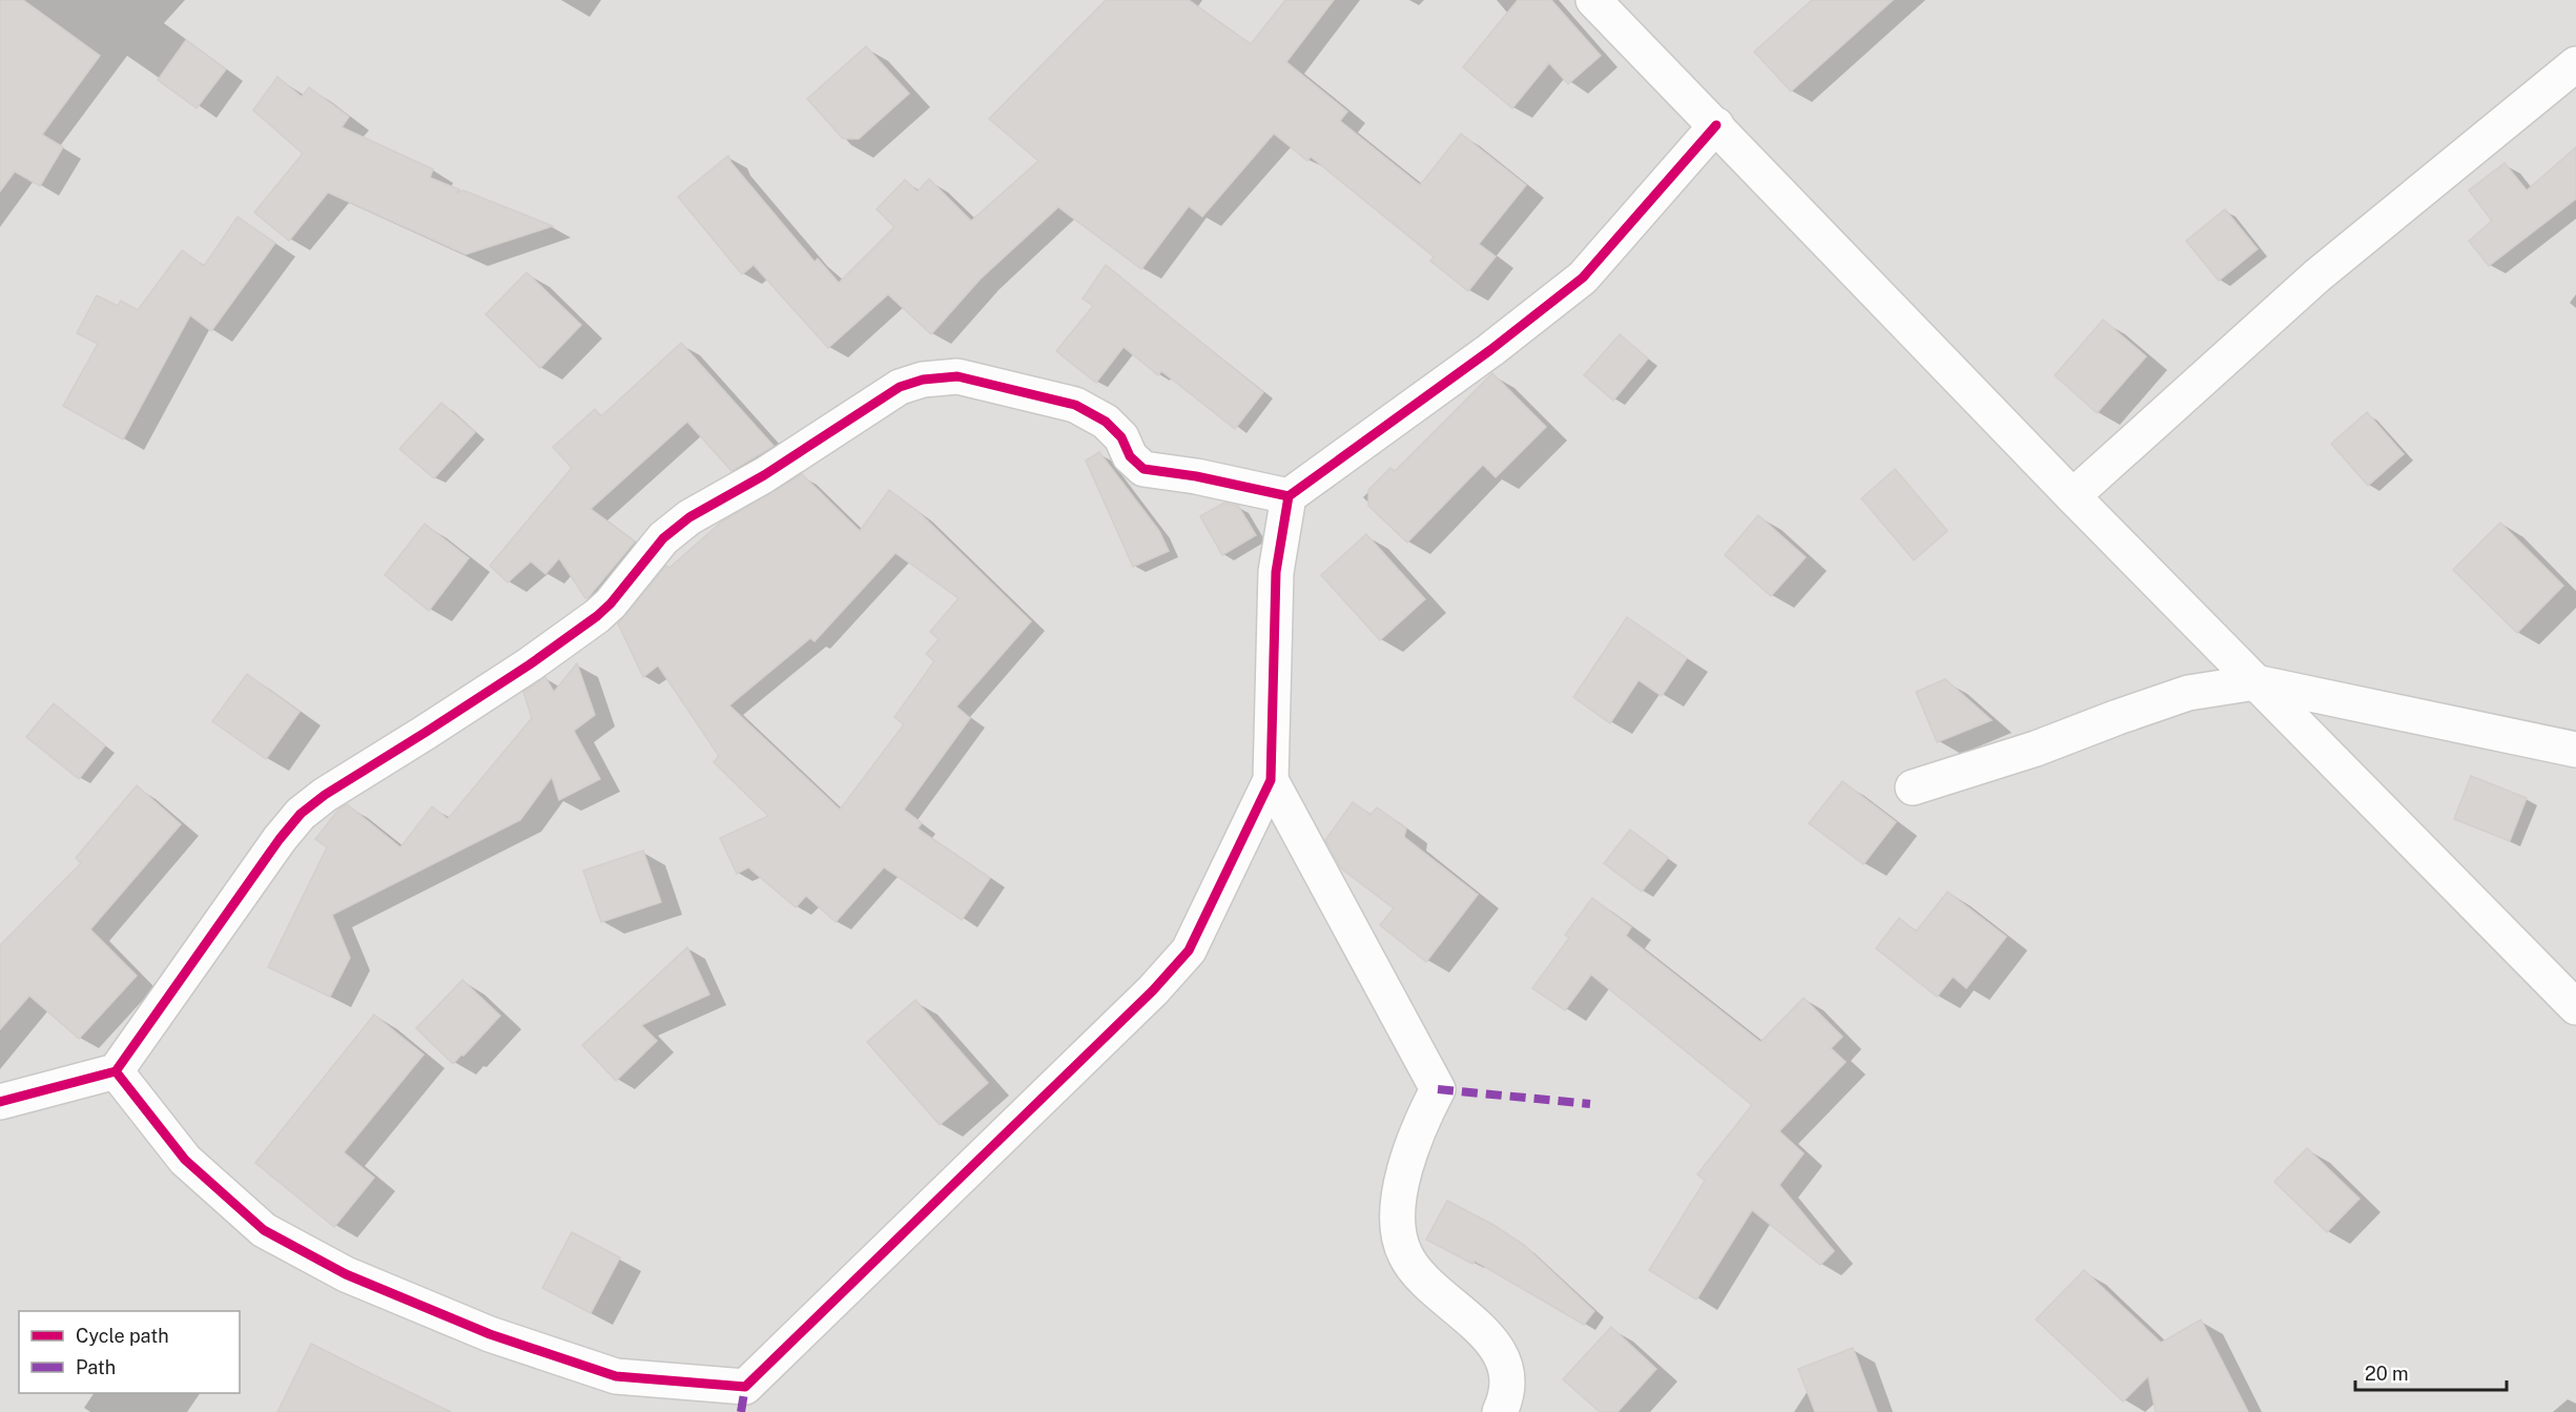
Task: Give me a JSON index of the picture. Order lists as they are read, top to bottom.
{
  "legend": ["Cycle path", "Path"],
  "scale_bar": "20 m"
}
